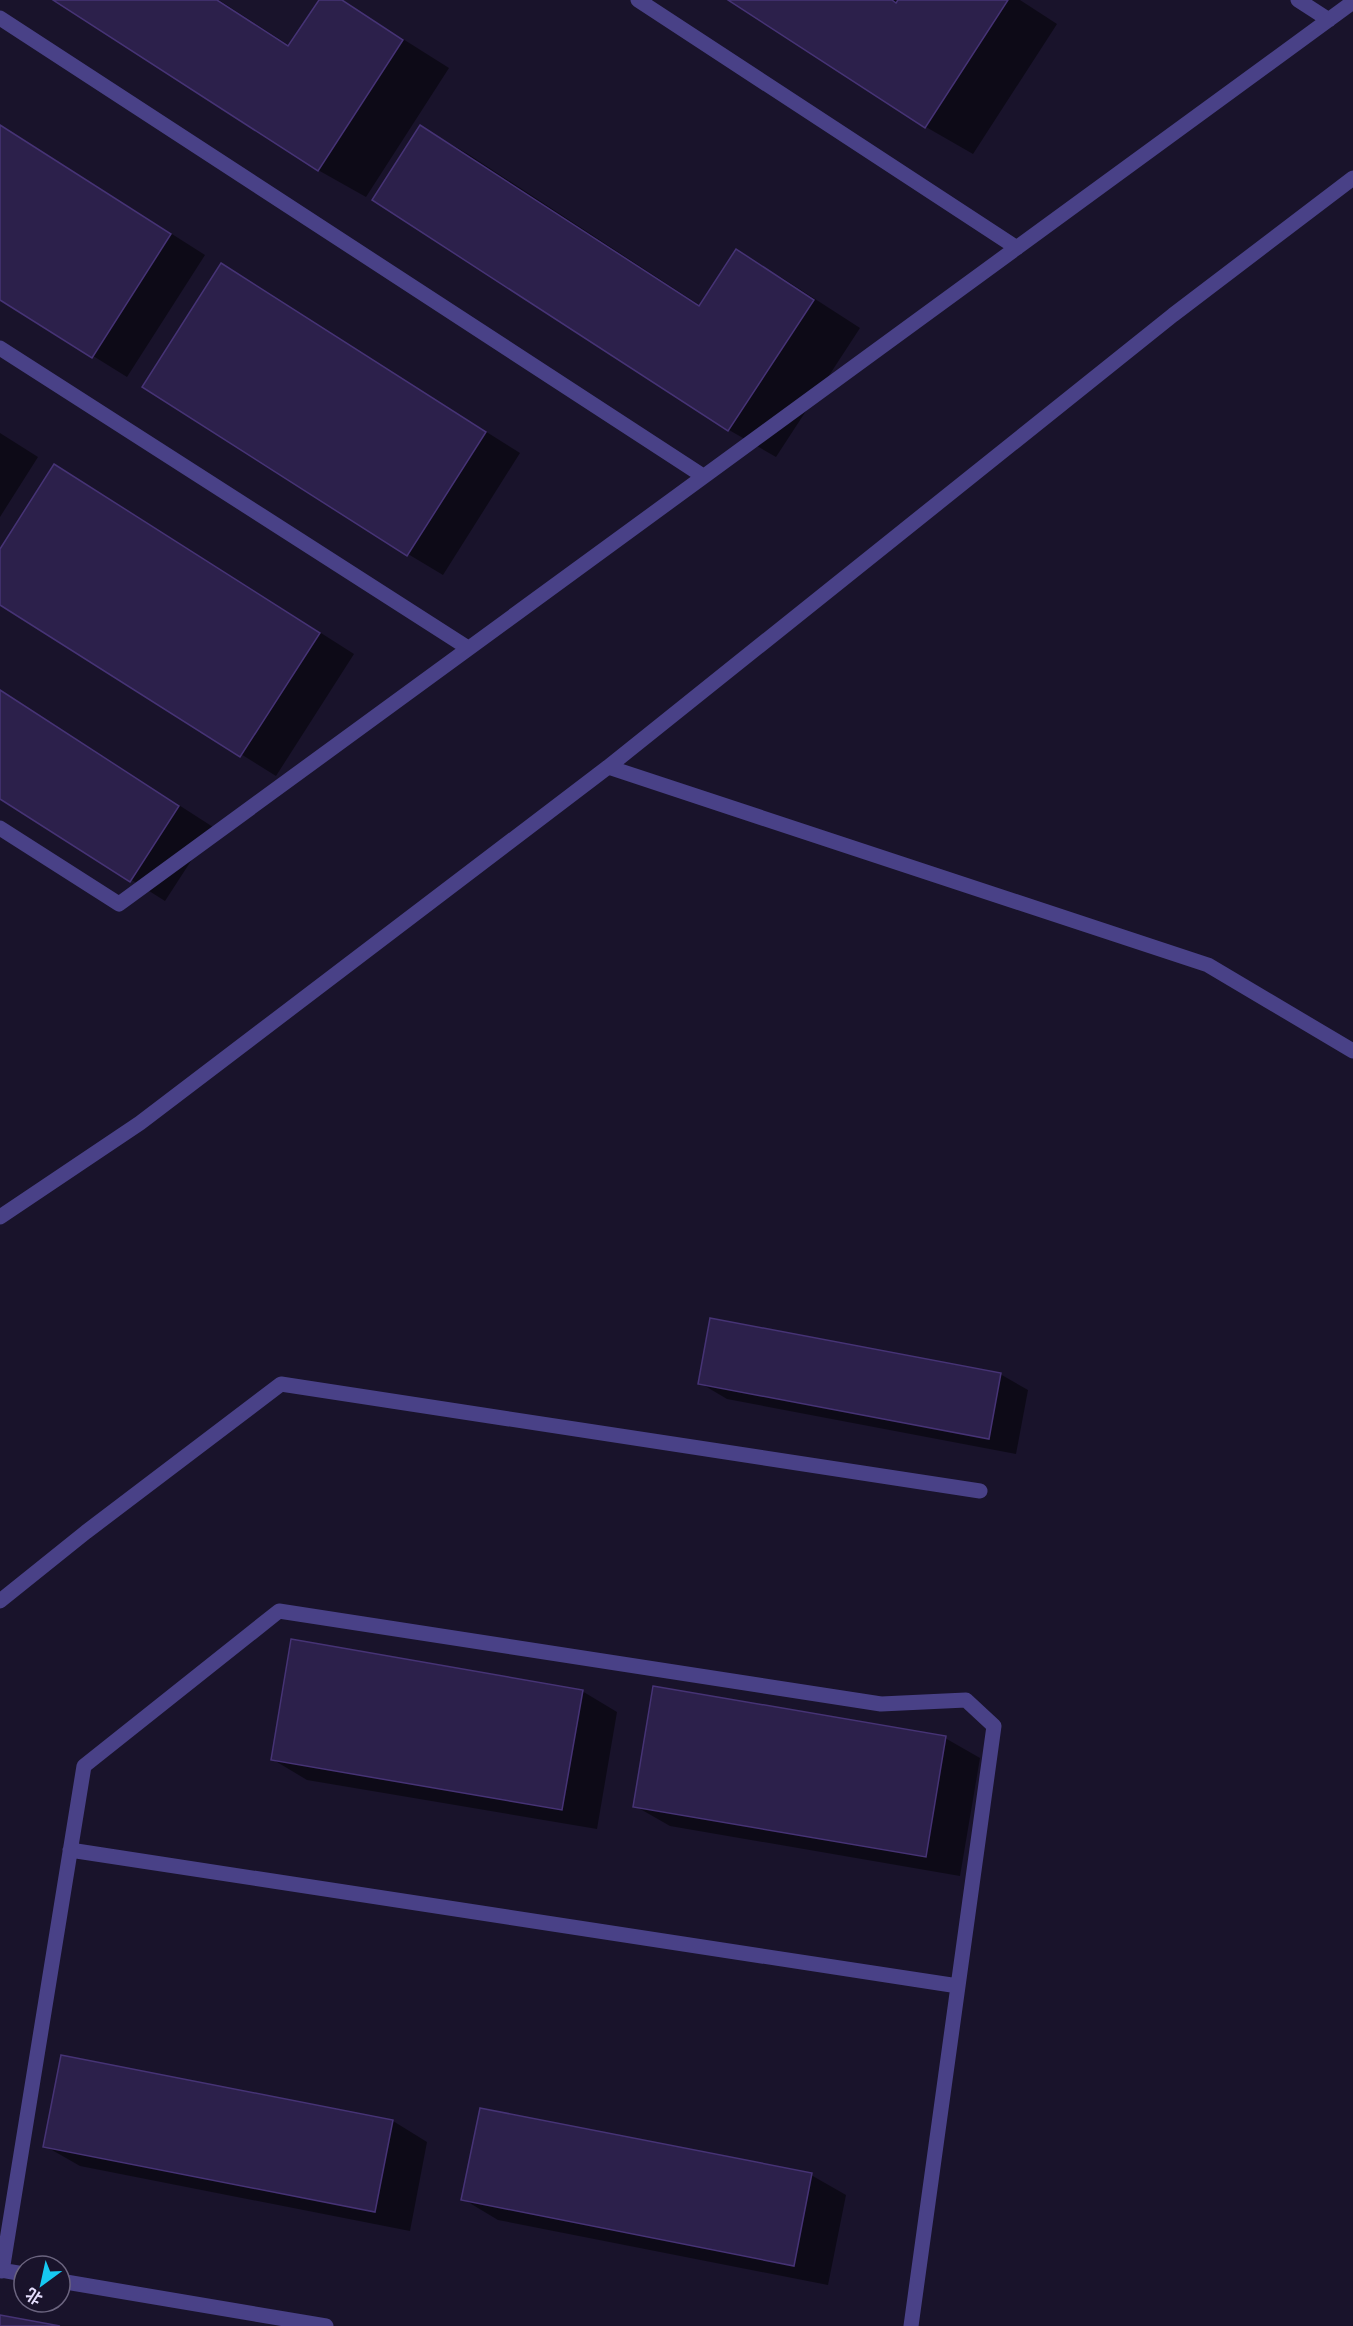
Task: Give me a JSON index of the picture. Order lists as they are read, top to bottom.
{
  "north": "bottom left"
}
